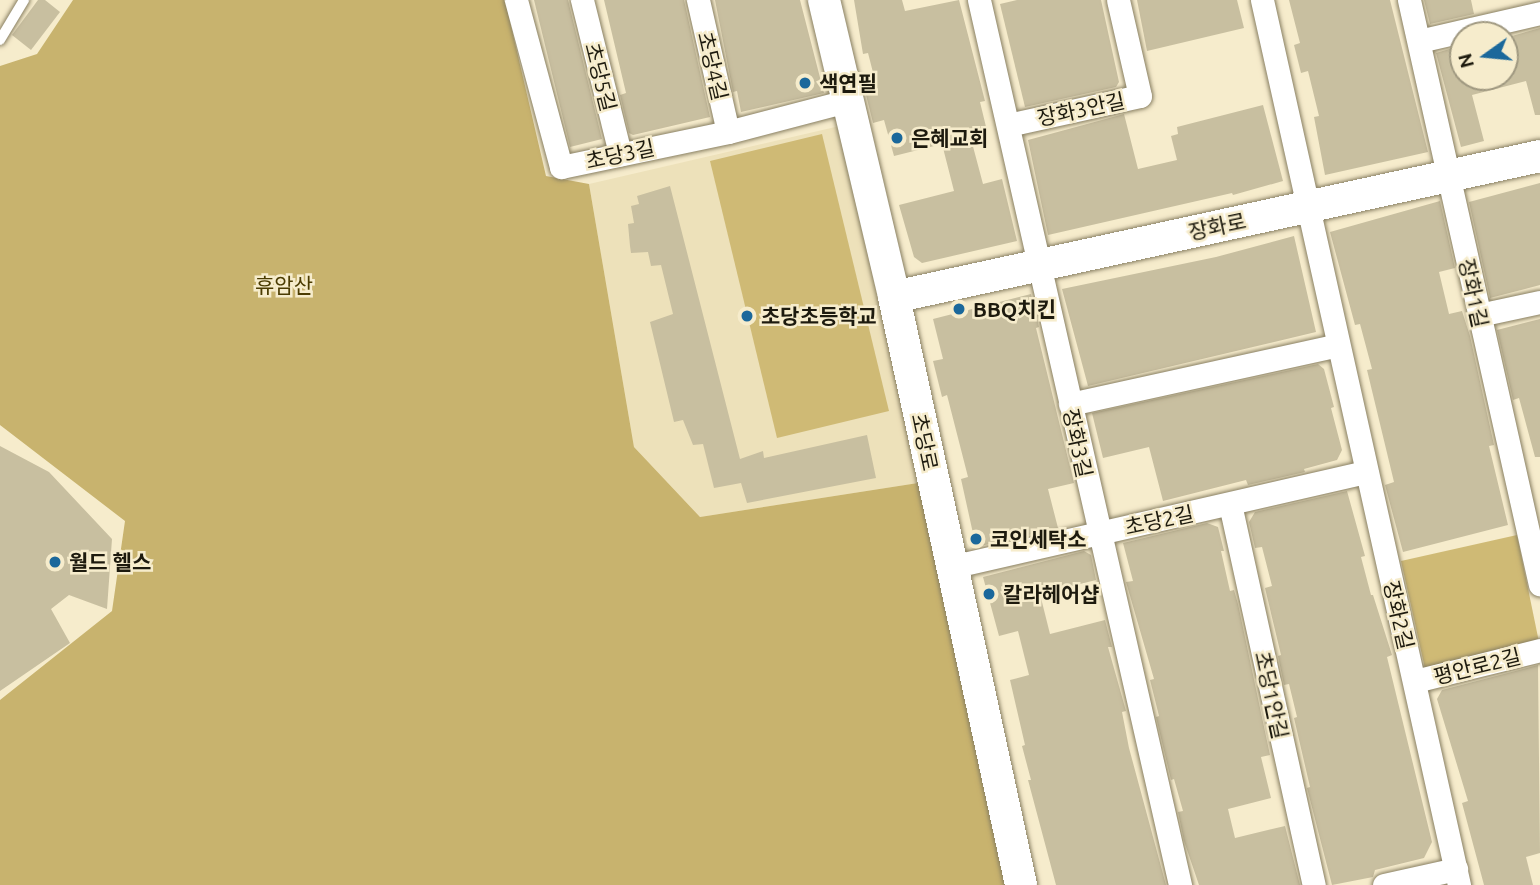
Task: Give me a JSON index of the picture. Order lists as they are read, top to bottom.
{
  "streets": {
    "street": [
      "초당4길",
      "초당5길",
      "장화3안길",
      "초당3길",
      "장화로",
      "장화1길",
      "초당로",
      "장화3길",
      "초당2길",
      "장화2길",
      "평안로2길",
      "초당1안길"
    ]
  },
  "crossings": [
    ["초당4길", "초당3길"],
    ["초당5길", "초당3길"],
    ["장화3안길", "장화3길"],
    ["초당3길", "초당로"],
    ["장화로", "장화1길"],
    ["장화로", "초당로"],
    ["장화로", "장화3길"],
    ["장화로", "장화2길"],
    ["초당로", "초당2길"],
    ["장화3길", "초당2길"],
    ["초당2길", "장화2길"],
    ["초당2길", "초당1안길"],
    ["장화2길", "평안로2길"]
  ],
  "parks": ["휴암산"],
  "places": [
    "색연필",
    "은혜교회",
    "BBQ치킨",
    "초당초등학교",
    "코인세탁소",
    "월드 헬스",
    "칼라헤어샵"
  ],
  "north": "left"
}
